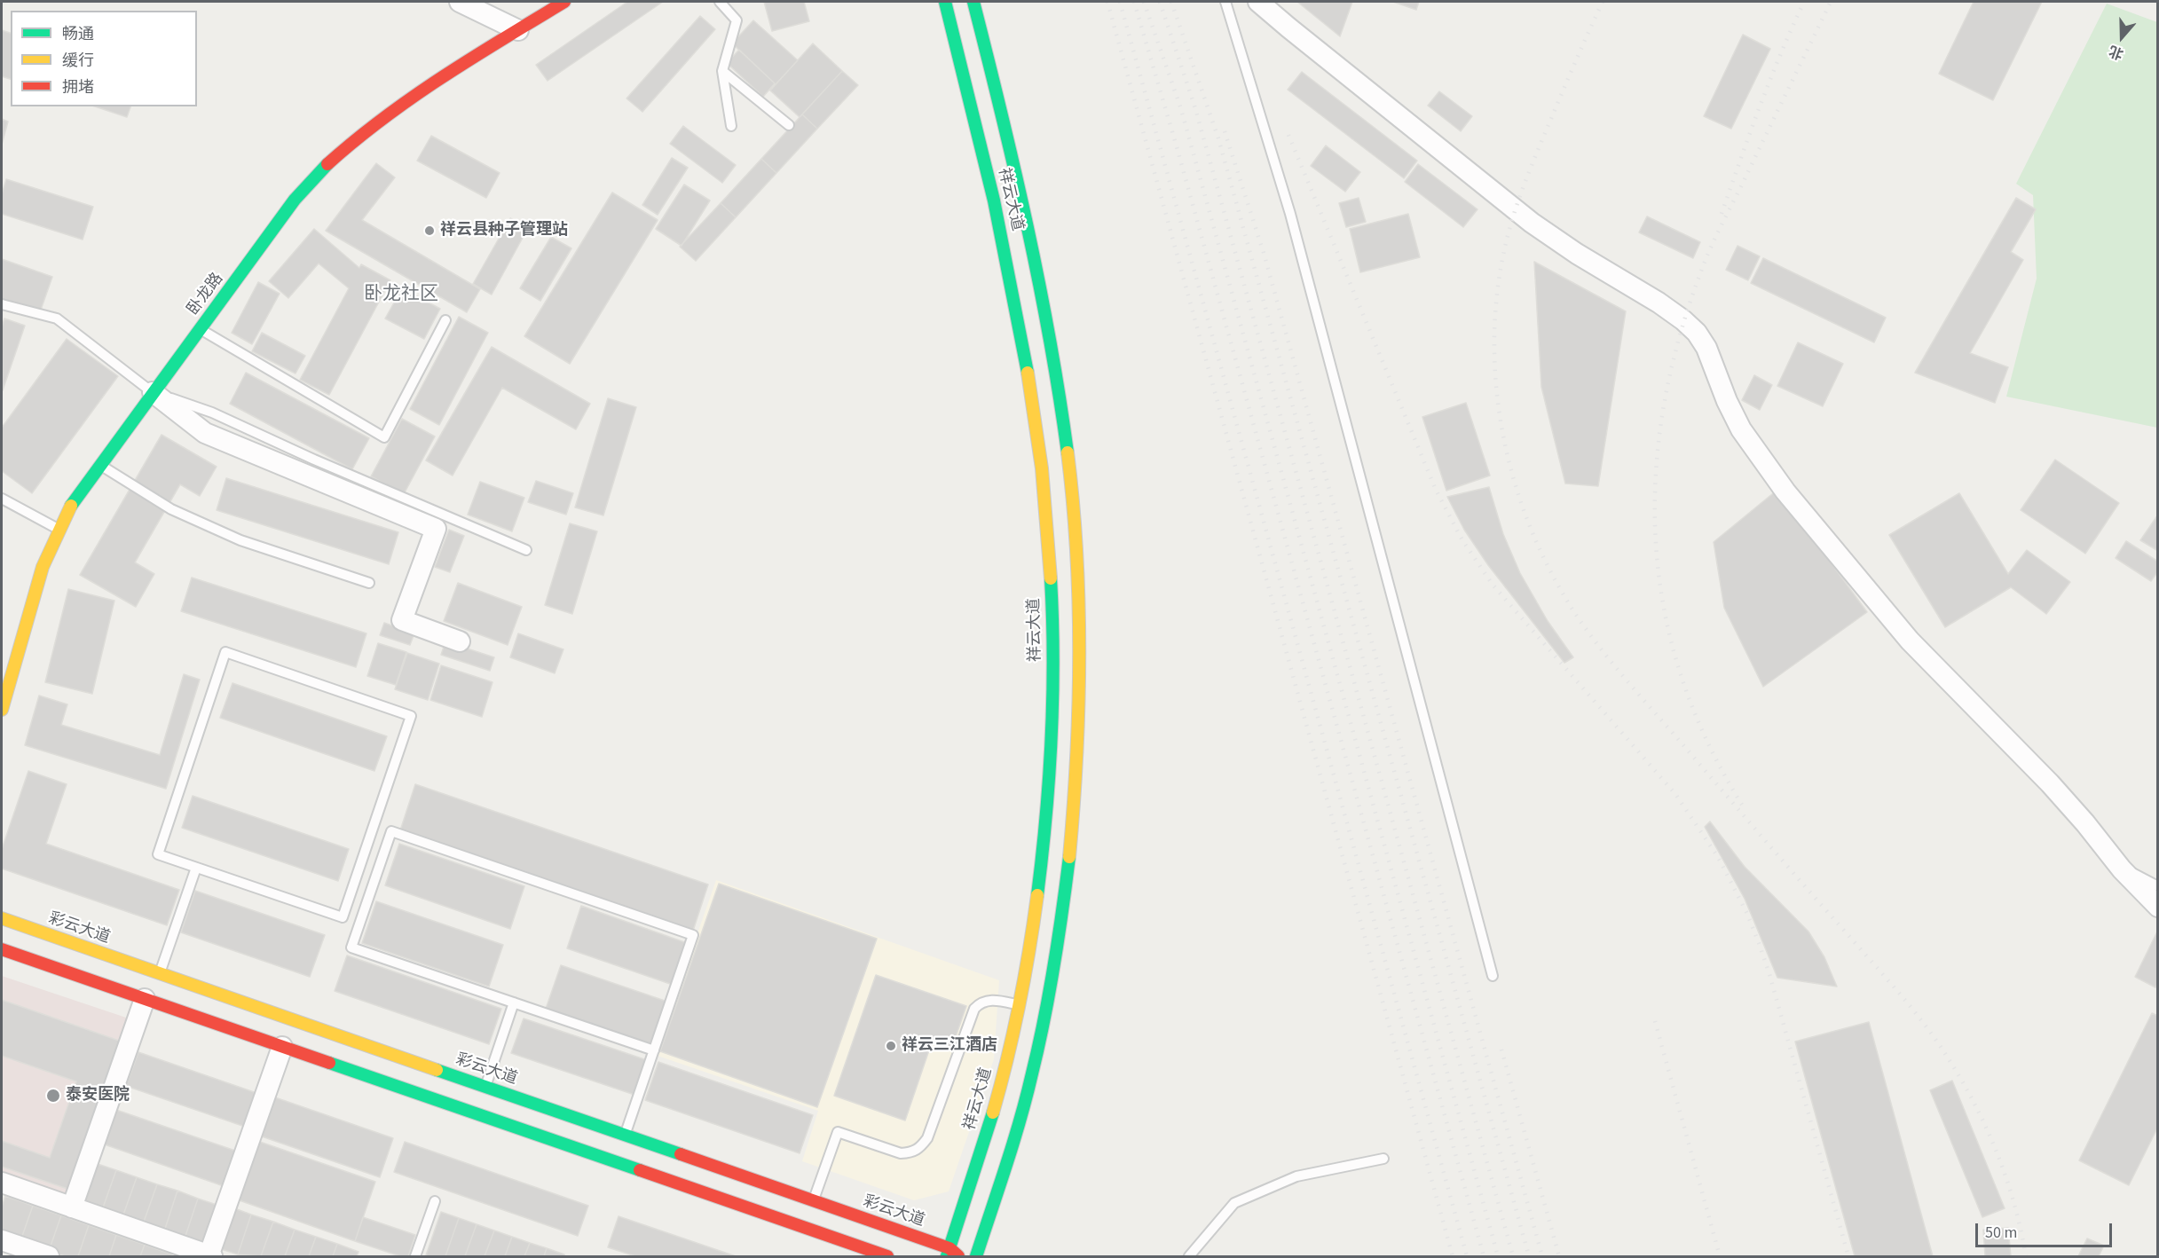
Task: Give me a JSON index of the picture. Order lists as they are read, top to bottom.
{
  "streets": {
    "main road": ["祥云大道", "卧龙路", "彩云大道"]
  },
  "crossings": [
    ["祥云大道", "彩云大道"]
  ],
  "districts": ["卧龙社区"],
  "places": ["祥云县种子管理站", "祥云三江酒店", "泰安医院"],
  "legend": ["畅通", "缓行", "拥堵"],
  "scale_bar": "50 m",
  "north": "bottom"
}
